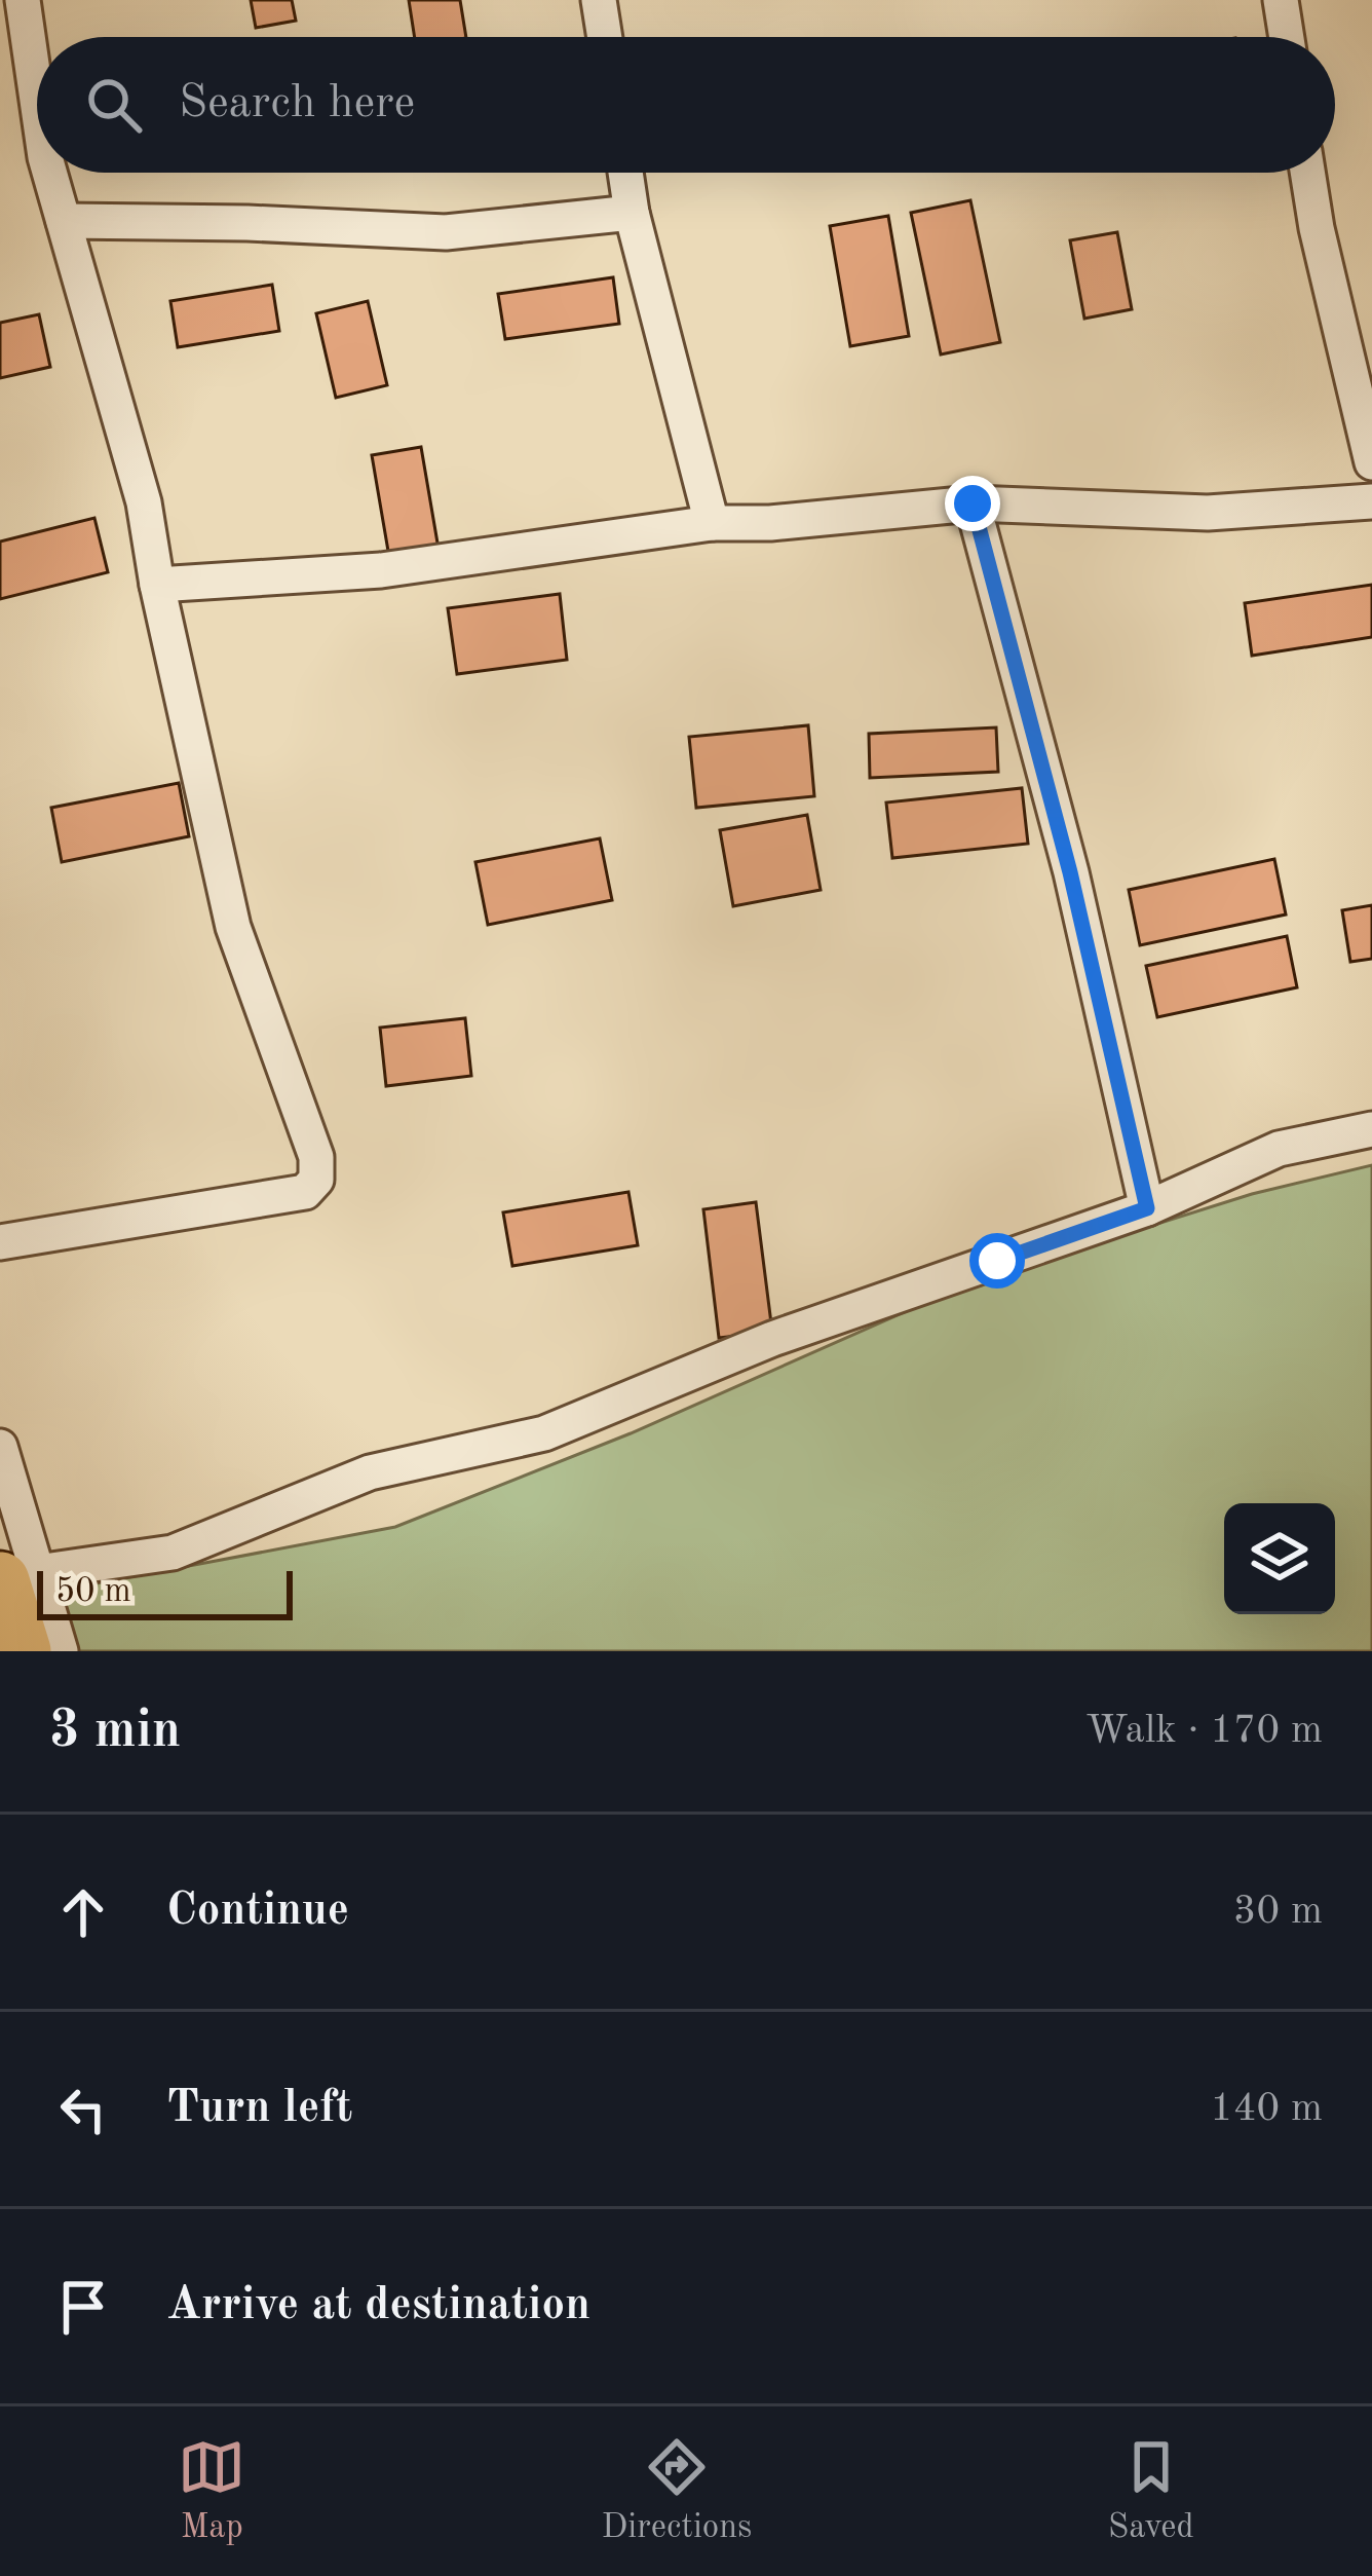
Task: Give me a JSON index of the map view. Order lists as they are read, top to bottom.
{
  "scale_bar": "50 m",
  "page": {
    "search": "Search here",
    "scale": "50 m",
    "heading": ["3 min", "Walk · 170 m"],
    "list": [
      ["Continue", "30 m"],
      ["Turn left", "140 m"],
      "Arrive at destination"
    ],
    "nav": ["Map", "Directions", "Saved"]
  }
}
